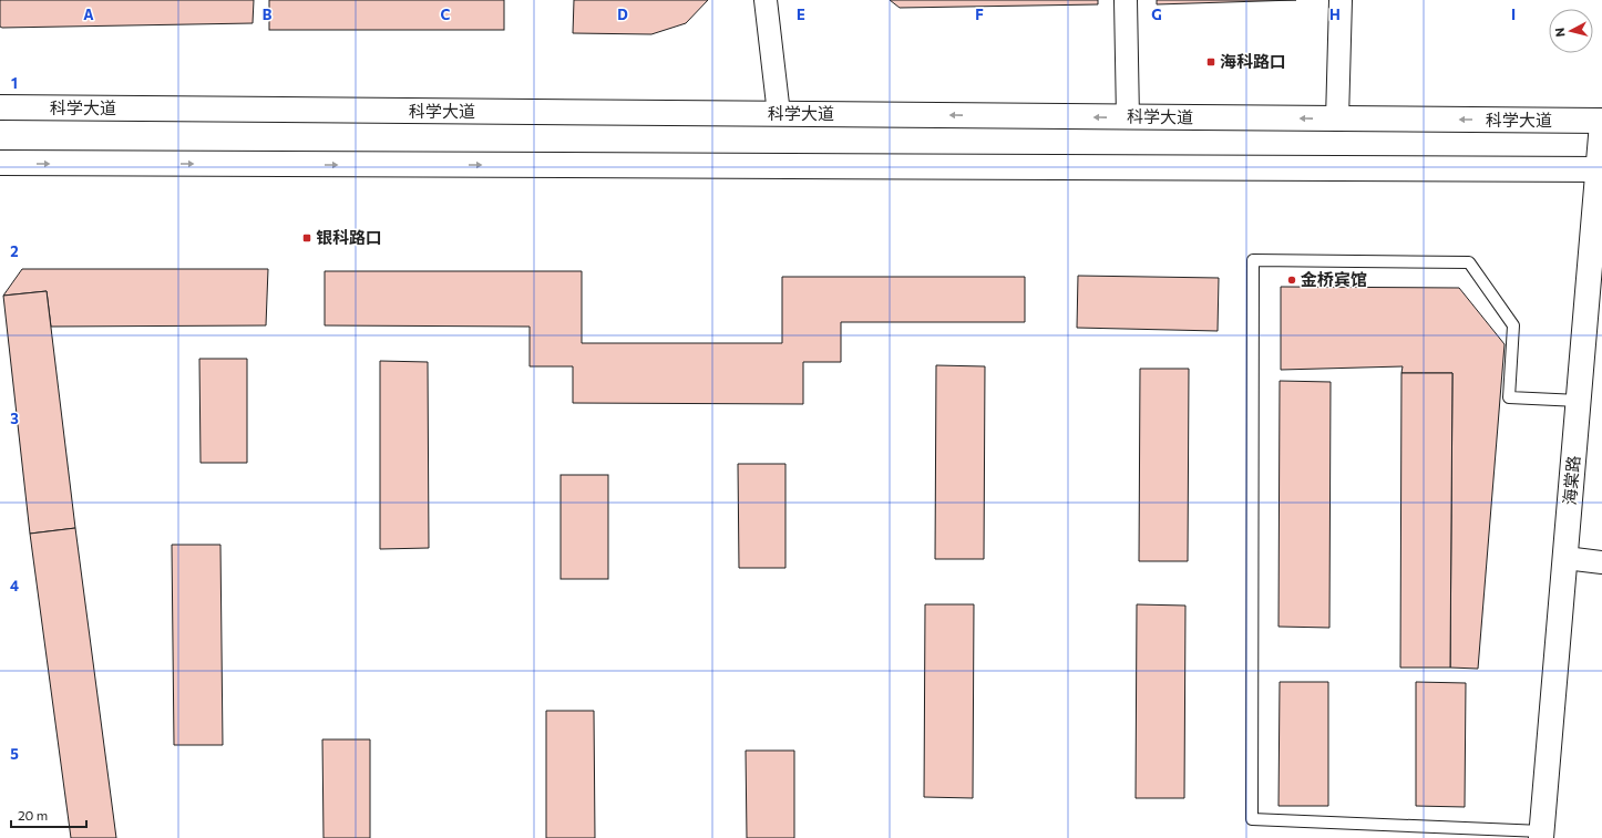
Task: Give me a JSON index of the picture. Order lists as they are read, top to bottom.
{
  "streets": {
    "main road": ["科学大道", "海棠路"]
  },
  "crossings": [
    ["科学大道", "海棠路"]
  ],
  "places": {
    "transit": ["海科路口", "银科路口"],
    "other": ["金桥宾馆"]
  },
  "scale_bar": "20 m",
  "north": "left",
  "grid": {
    "columns": [
      "A",
      "B",
      "C",
      "D",
      "E",
      "F",
      "G",
      "H",
      "I"
    ],
    "rows": [
      "1",
      "2",
      "3",
      "4",
      "5"
    ]
  }
}
